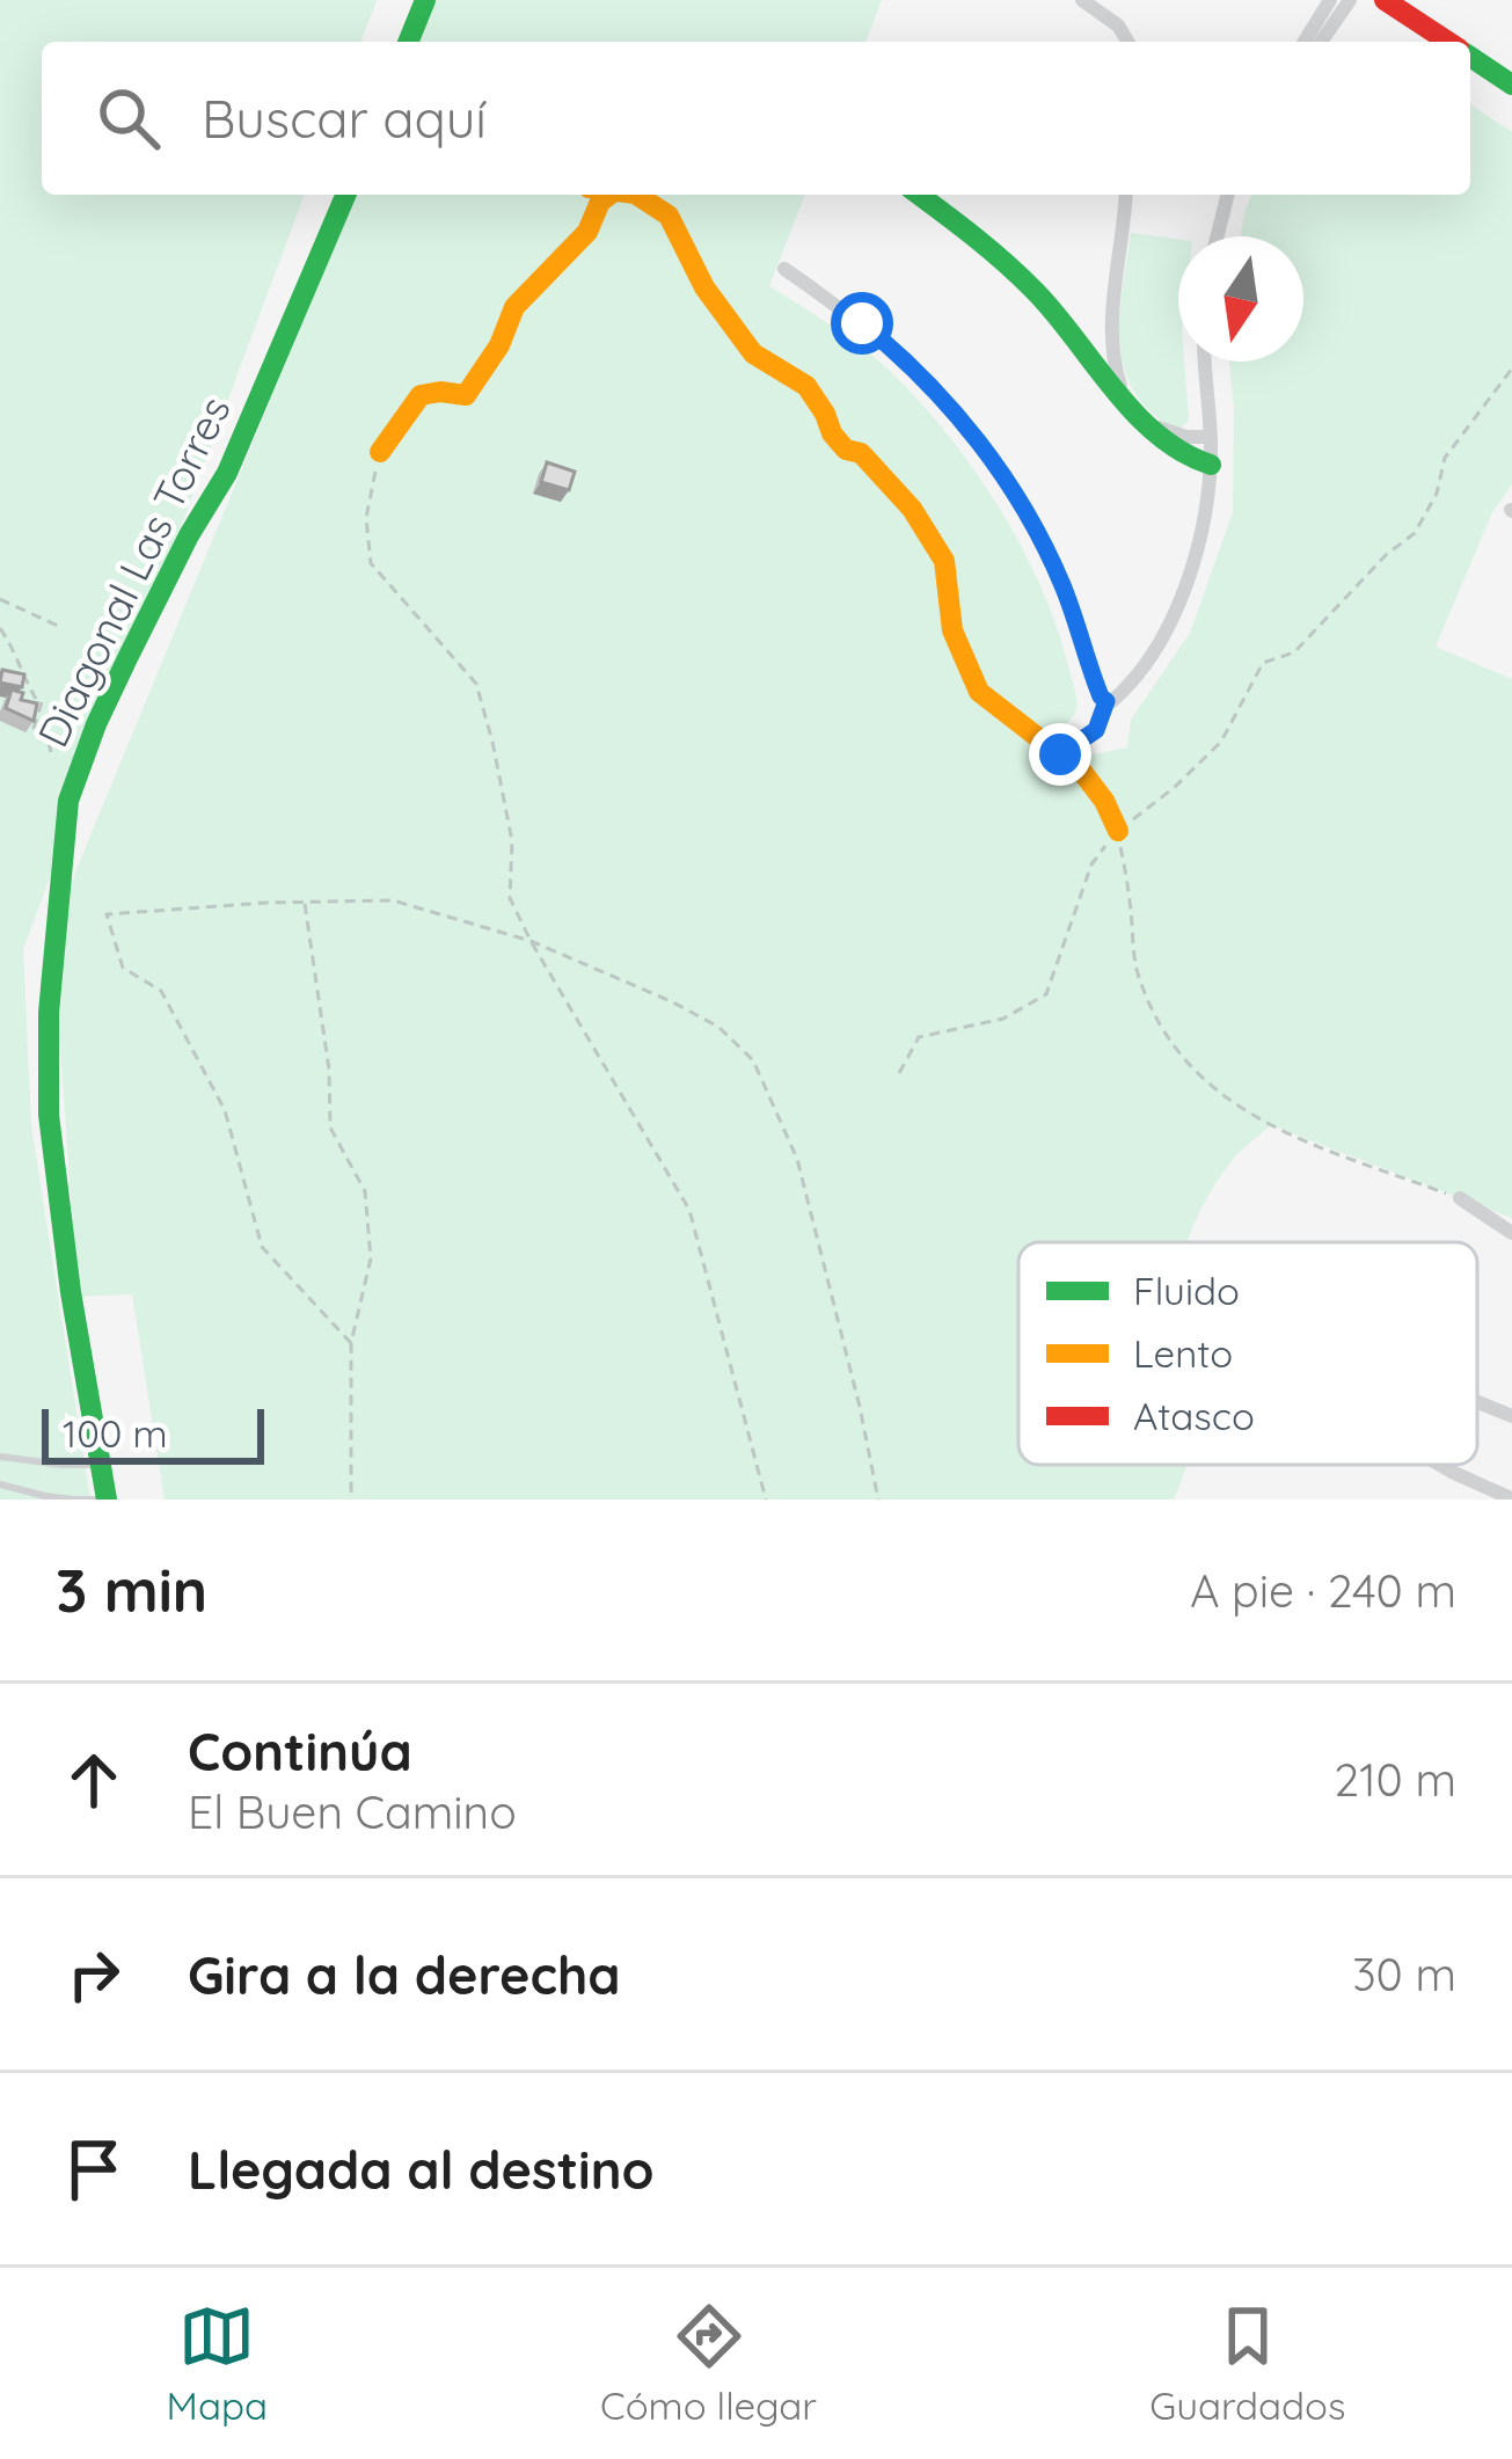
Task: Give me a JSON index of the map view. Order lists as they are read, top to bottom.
{
  "streets": {
    "street": ["Diagonal Las Torres"]
  },
  "legend": ["Fluido", "Lento", "Atasco"],
  "scale_bar": "100 m",
  "north": "bottom",
  "page": {
    "search": "Buscar aquí",
    "scale": "100 m",
    "heading": ["3 min", "A pie · 240 m"],
    "list": [
      ["Continúa", "El Buen Camino", "210 m"],
      ["Gira a la derecha", "30 m"],
      "Llegada al destino"
    ],
    "nav": ["Mapa", "Cómo llegar", "Guardados"]
  }
}
